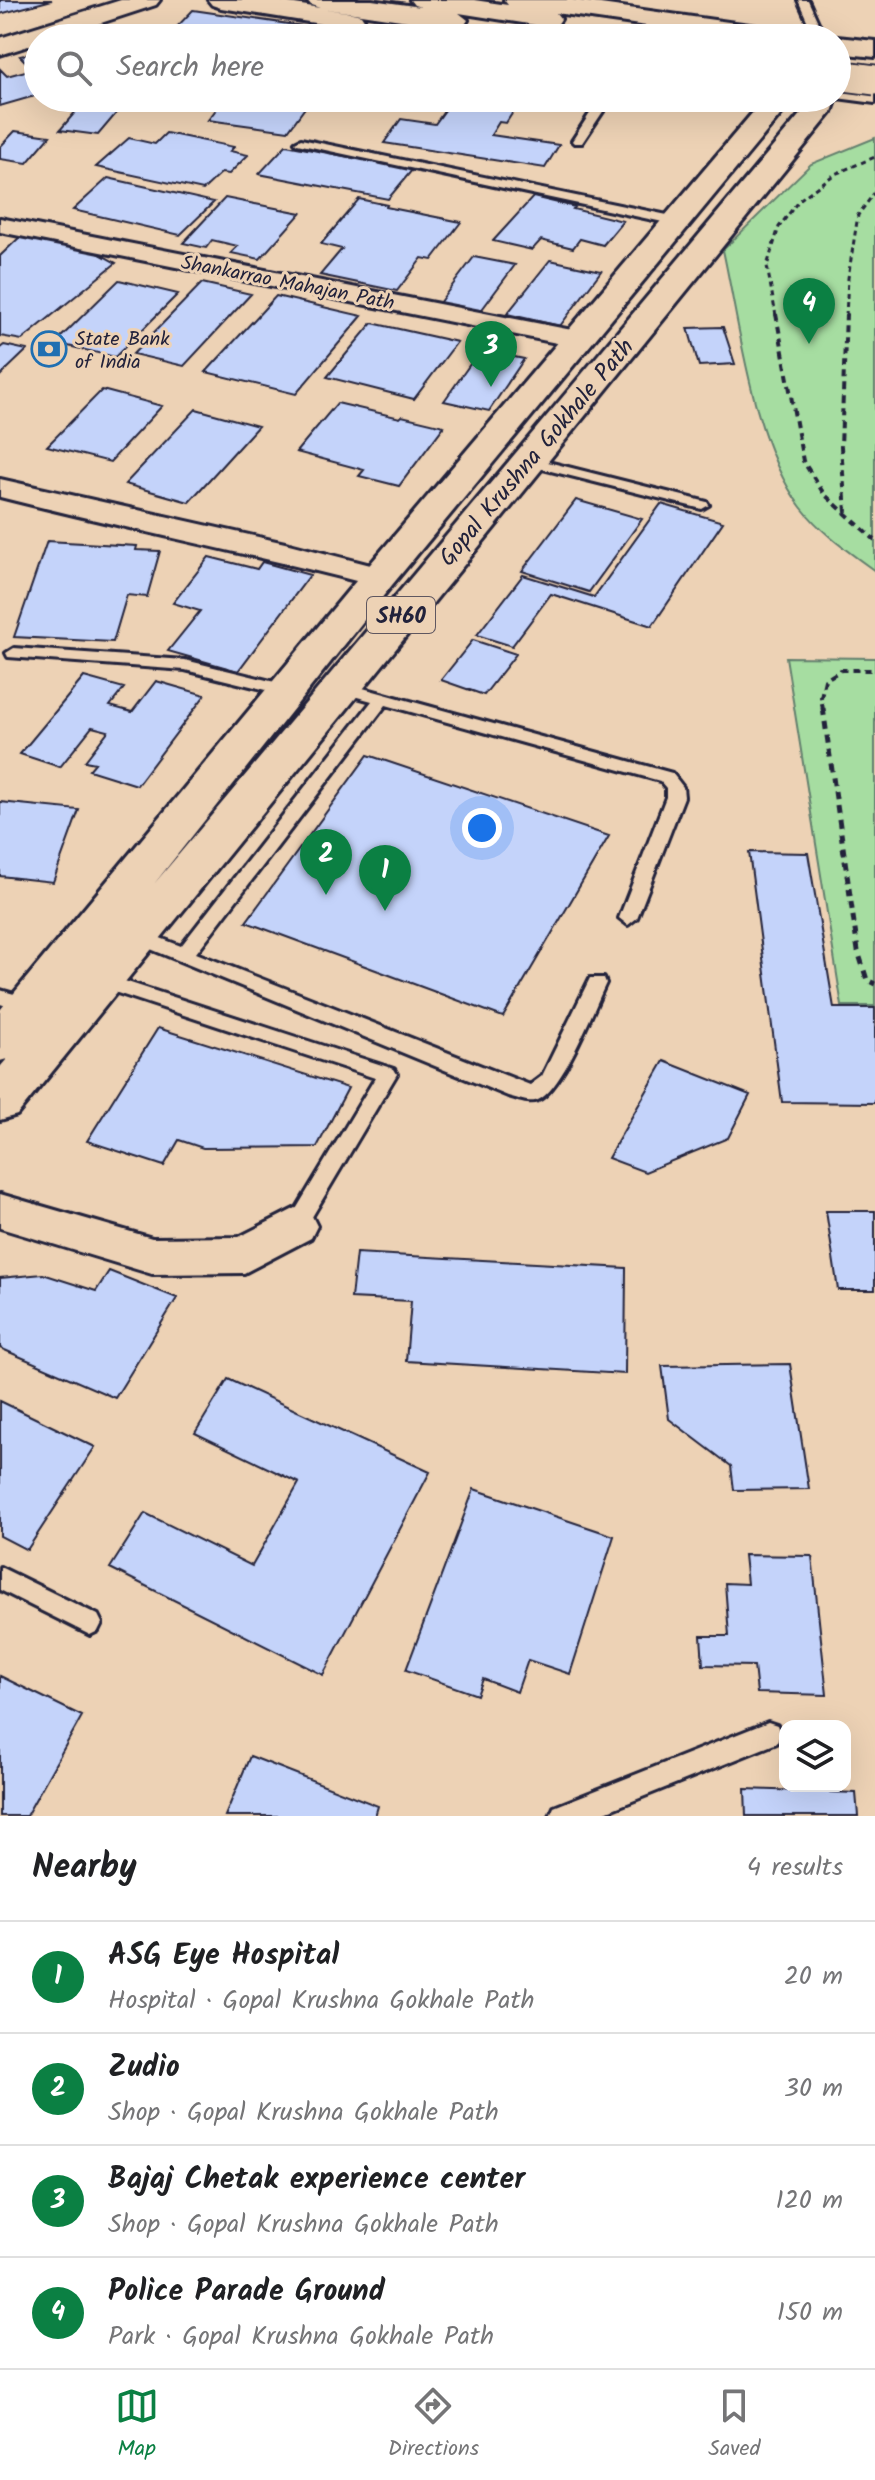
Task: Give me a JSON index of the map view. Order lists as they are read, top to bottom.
{
  "streets": {
    "main road": ["Gopal Krushna Gokhale Path", "SH60"],
    "street": ["Shankarrao Mahajan Path"]
  },
  "crossings": [
    ["Shankarrao Mahajan Path", "Gopal Krushna Gokhale Path"]
  ],
  "places": {
    "bank": ["State Bank of India"]
  },
  "page": {
    "search": "Search here",
    "pins": [
      "4",
      "3",
      "2",
      "1"
    ],
    "heading": ["Nearby", "4 results"],
    "list": [
      {
        "mark": "1",
        "name": "ASG Eye Hospital",
        "note": "Hospital · Gopal Krushna Gokhale Path",
        "value": "20 m"
      },
      {
        "mark": "2",
        "name": "Zudio",
        "note": "Shop · Gopal Krushna Gokhale Path",
        "value": "30 m"
      },
      {
        "mark": "3",
        "name": "Bajaj Chetak experience center",
        "note": "Shop · Gopal Krushna Gokhale Path",
        "value": "120 m"
      },
      {
        "mark": "4",
        "name": "Police Parade Ground",
        "note": "Park · Gopal Krushna Gokhale Path",
        "value": "150 m"
      }
    ],
    "nav": ["Map", "Directions", "Saved"]
  }
}
